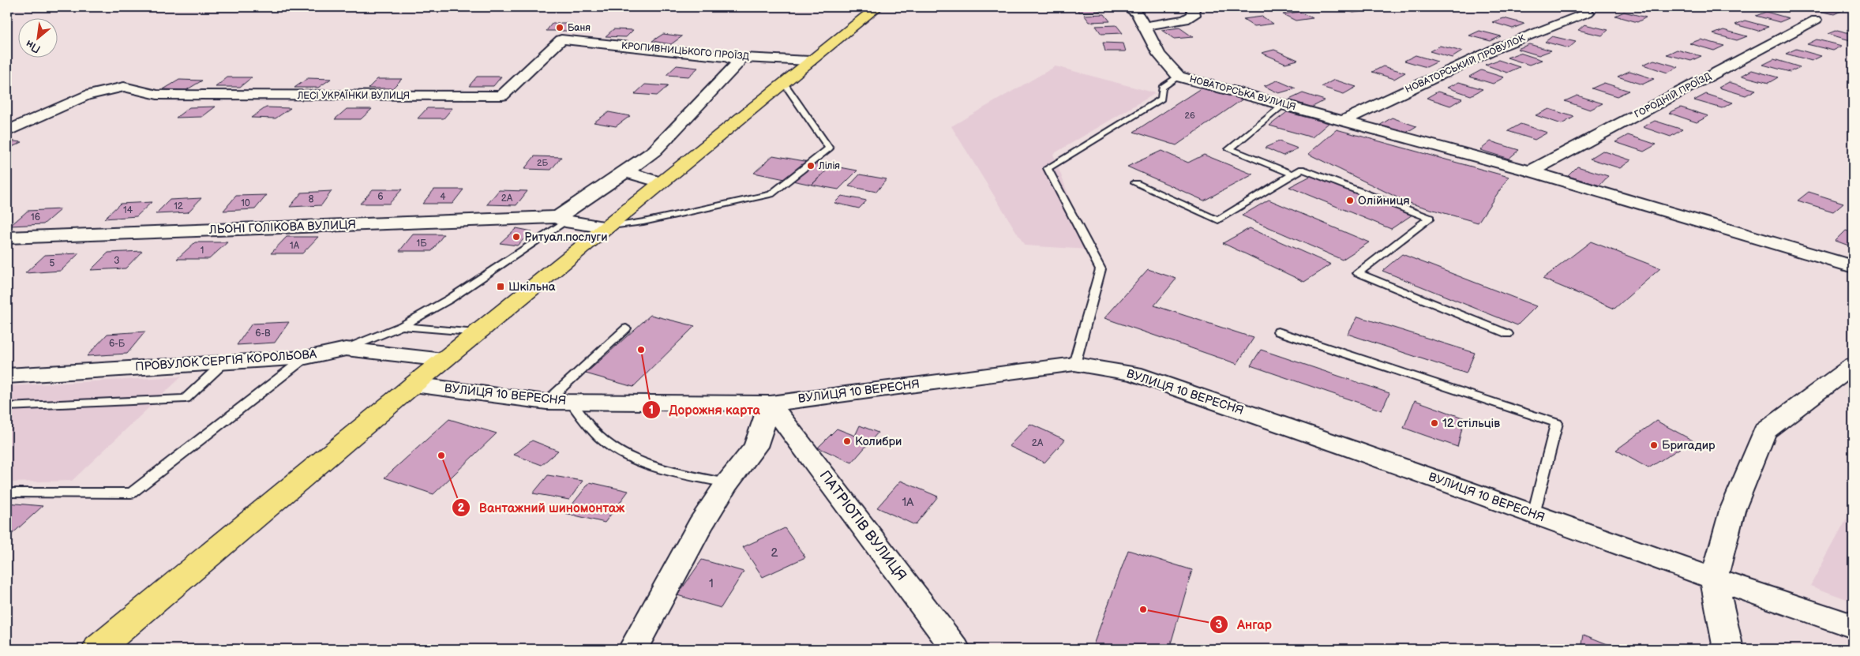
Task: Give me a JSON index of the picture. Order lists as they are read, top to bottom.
{
  "streets": {
    "street": [
      "КРОПИВНИЦЬКОГО ПРОЇЗД",
      "НОВАТОРСЬКИЙ ПРОВУЛОК",
      "НОВАТОРСЬКА ВУЛИЦЯ",
      "ЛЕСІ УКРАЇНКИ ВУЛИЦЯ",
      "ГОРОДНІЙ ПРОЇЗД",
      "ЛЬОНІ ГОЛІКОВА ВУЛИЦЯ",
      "ПРОВУЛОК СЕРГІЯ КОРОЛЬОВА",
      "ВУЛИЦЯ 10 ВЕРЕСНЯ",
      "ПАТРІОТІВ ВУЛИЦЯ"
    ]
  },
  "crossings": [
    ["КРОПИВНИЦЬКОГО ПРОЇЗД", "ЛЕСІ УКРАЇНКИ ВУЛИЦЯ"],
    ["НОВАТОРСЬКИЙ ПРОВУЛОК", "НОВАТОРСЬКА ВУЛИЦЯ"],
    ["НОВАТОРСЬКА ВУЛИЦЯ", "ГОРОДНІЙ ПРОЇЗД"],
    ["ВУЛИЦЯ 10 ВЕРЕСНЯ", "ПАТРІОТІВ ВУЛИЦЯ"]
  ],
  "places": {
    "other": [
      "Баня",
      "Лілія",
      "Олійниця",
      "Ритуал.послуги",
      "Дорожня карта",
      "12 стільців",
      "Колибри",
      "Бригадир",
      "Вантажний шиномонтаж",
      "Ангар"
    ],
    "transit": ["Шкільна"]
  },
  "house_numbers": [
    "26",
    "2Б",
    "6",
    "4",
    "2А",
    "8",
    "10",
    "12",
    "14",
    "16",
    "1Б",
    "1А",
    "1",
    "3",
    "5",
    "6-В",
    "6-Б",
    "2А",
    "1А",
    "2",
    "1"
  ],
  "north": "bottom left"
}
